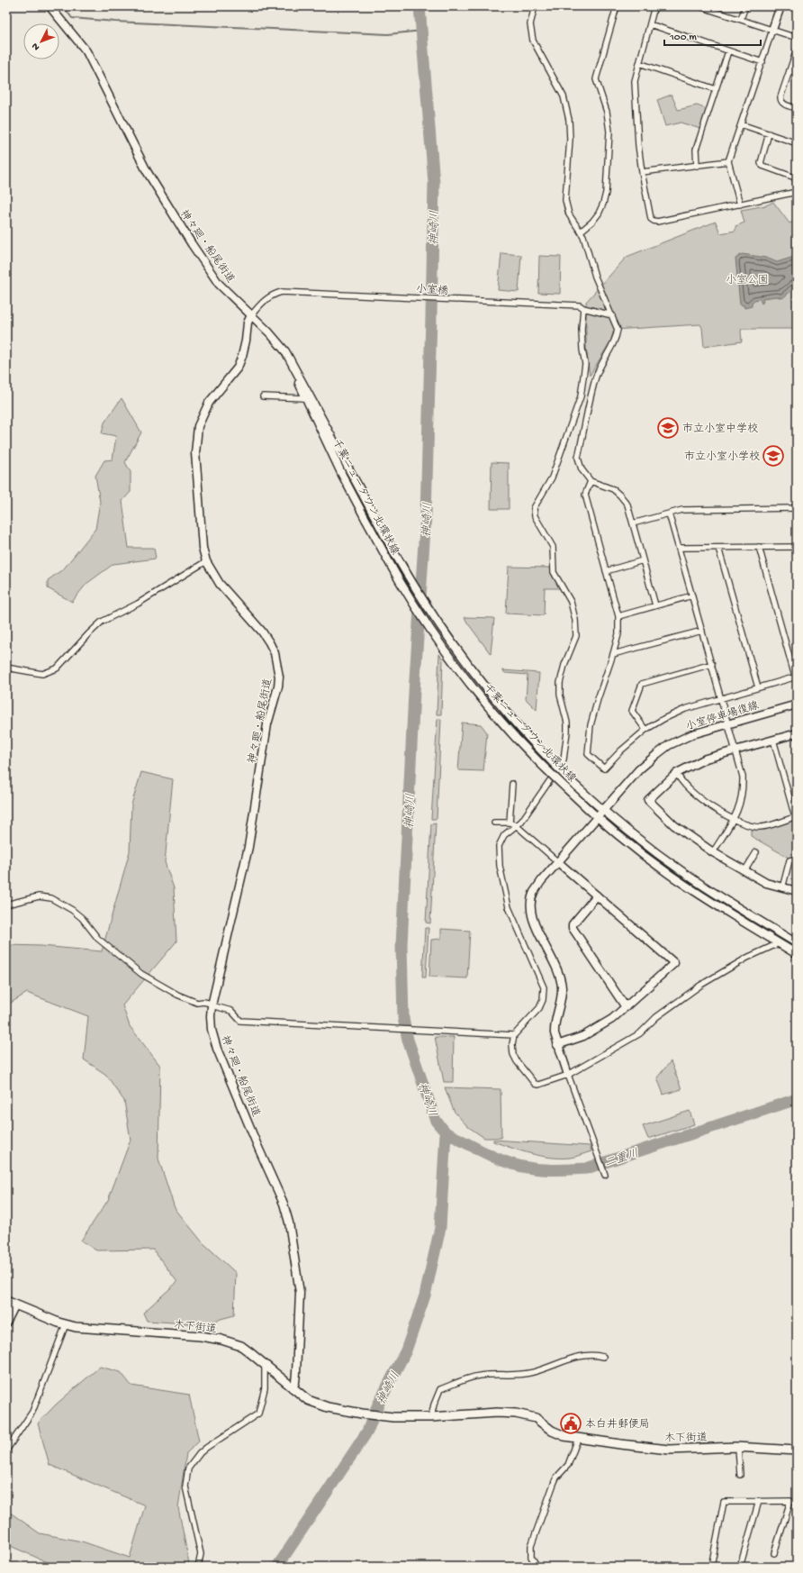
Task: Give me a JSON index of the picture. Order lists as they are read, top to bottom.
{
  "streets": {
    "main road": ["木下街道"],
    "street": [
      "神々廻・船尾街道",
      "小室橋",
      "千葉ニュータウン北環状線",
      "小室停車場復線"
    ]
  },
  "crossings": [
    ["神々廻・船尾街道", "小室橋"],
    ["神々廻・船尾街道", "千葉ニュータウン北環状線"],
    ["神々廻・船尾街道", "木下街道"],
    ["小室橋", "千葉ニュータウン北環状線"],
    ["千葉ニュータウン北環状線", "小室停車場復線"]
  ],
  "water": ["神崎川", "二重川"],
  "parks": ["小室公園"],
  "places": {
    "school or university": ["市立小室中学校", "市立小室小学校"],
    "public building": ["本白井郵便局"]
  },
  "scale_bar": "100 m",
  "north": "bottom left"
}
